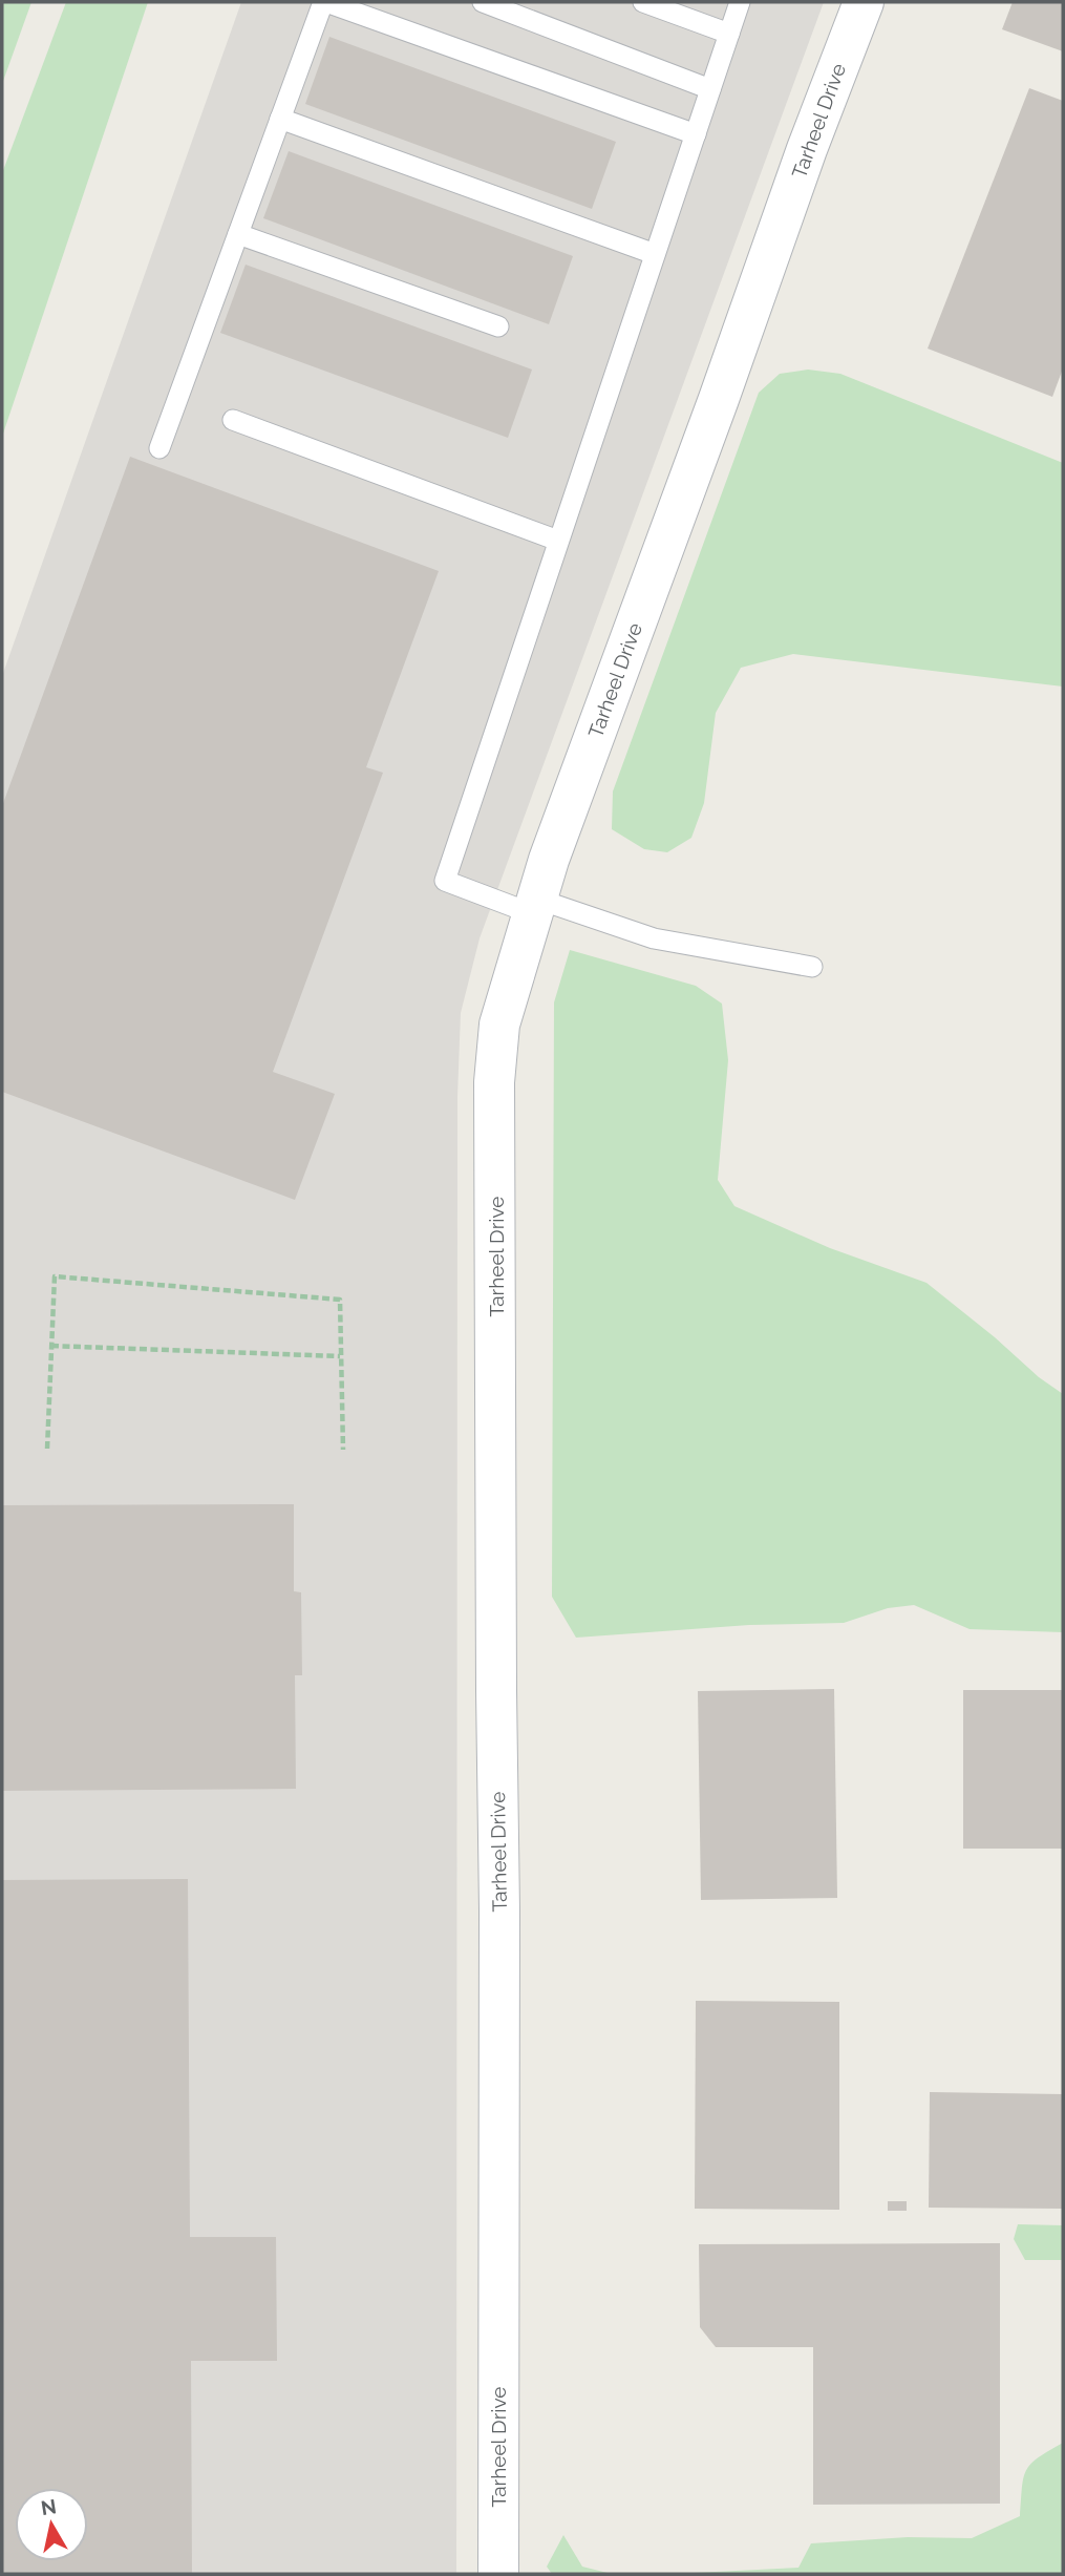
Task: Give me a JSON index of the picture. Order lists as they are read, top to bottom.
{
  "streets": {
    "street": ["Tarheel Drive"]
  },
  "north": "top"
}
